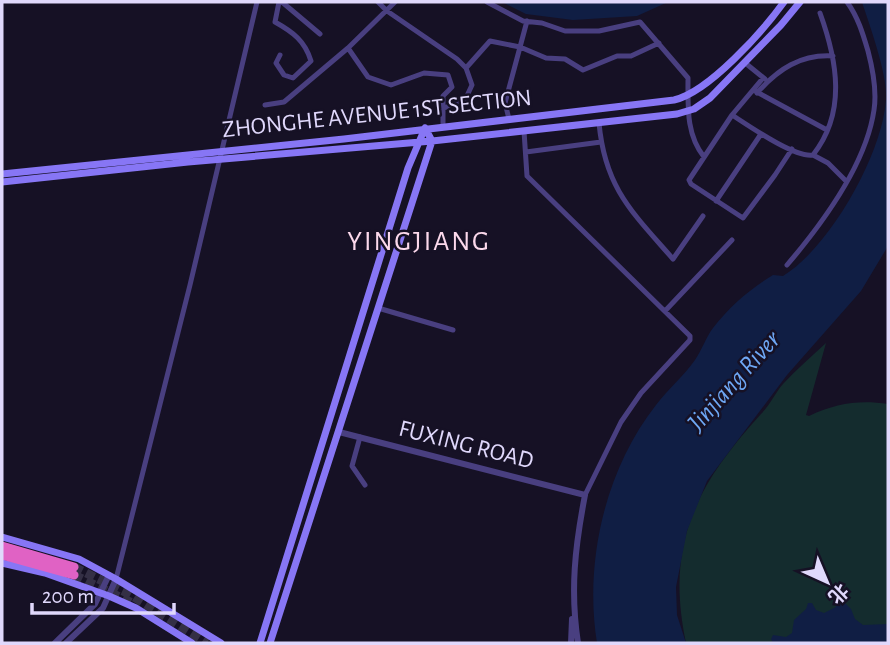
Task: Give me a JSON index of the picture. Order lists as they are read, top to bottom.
{
  "streets": {
    "main road": ["ZHONGHE AVENUE 1ST SECTION"],
    "street": ["FUXING ROAD"]
  },
  "districts": ["YINGJIANG"],
  "water": ["Jinjiang River"],
  "scale_bar": "200 m",
  "north": "bottom right"
}
